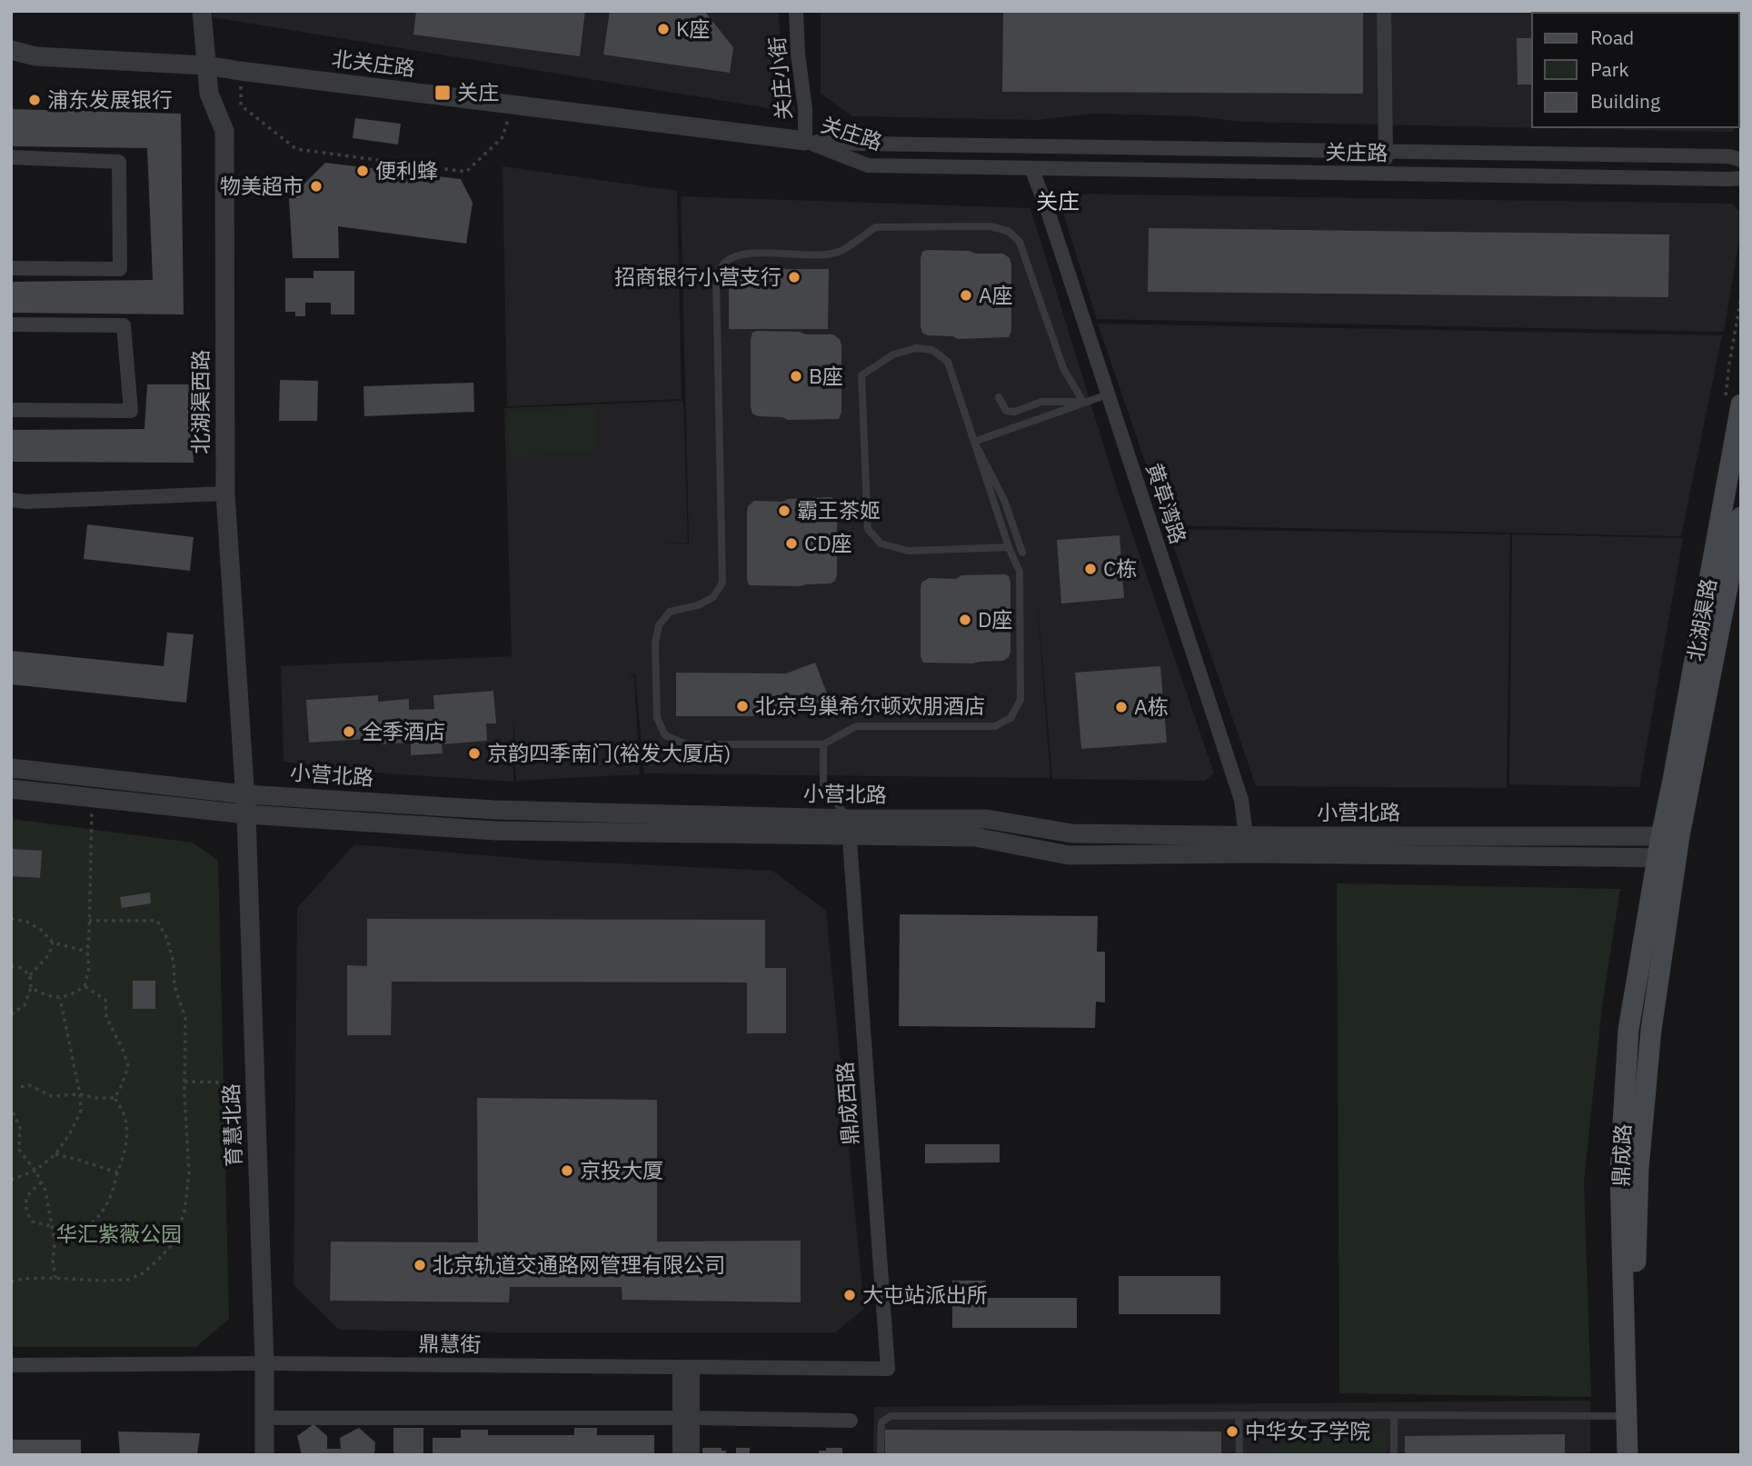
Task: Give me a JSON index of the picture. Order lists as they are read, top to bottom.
{
  "streets": {
    "main road": ["北湖渠路", "鼎成路"],
    "street": [
      "北关庄路",
      "关庄小街",
      "关庄路",
      "北湖渠西路",
      "黄草湾路",
      "小营北路",
      "鼎成西路",
      "育慧北路",
      "鼎慧街"
    ]
  },
  "crossings": [
    ["北关庄路", "关庄小街"],
    ["北关庄路", "关庄路"],
    ["北关庄路", "北湖渠西路"],
    ["关庄小街", "关庄路"],
    ["关庄路", "黄草湾路"],
    ["北湖渠西路", "小营北路"],
    ["北湖渠西路", "育慧北路"],
    ["黄草湾路", "小营北路"],
    ["北湖渠路", "小营北路"],
    ["小营北路", "鼎成西路"],
    ["小营北路", "育慧北路"],
    ["小营北路", "鼎成路"],
    ["鼎成西路", "鼎慧街"],
    ["育慧北路", "鼎慧街"]
  ],
  "districts": ["关庄"],
  "parks": ["华汇紫薇公园"],
  "places": {
    "other": [
      "K座",
      "浦东发展银行",
      "便利蜂",
      "物美超市",
      "招商银行小营支行",
      "A座",
      "B座",
      "霸王茶姬",
      "CD座",
      "C栋",
      "D座",
      "北京鸟巢希尔顿欢朋酒店",
      "A栋",
      "全季酒店",
      "京韵四季南门(裕发大厦店)",
      "京投大厦",
      "北京轨道交通路网管理有限公司",
      "大屯站派出所",
      "中华女子学院"
    ],
    "transit": ["关庄"]
  },
  "legend": ["Road", "Park", "Building"]
}
